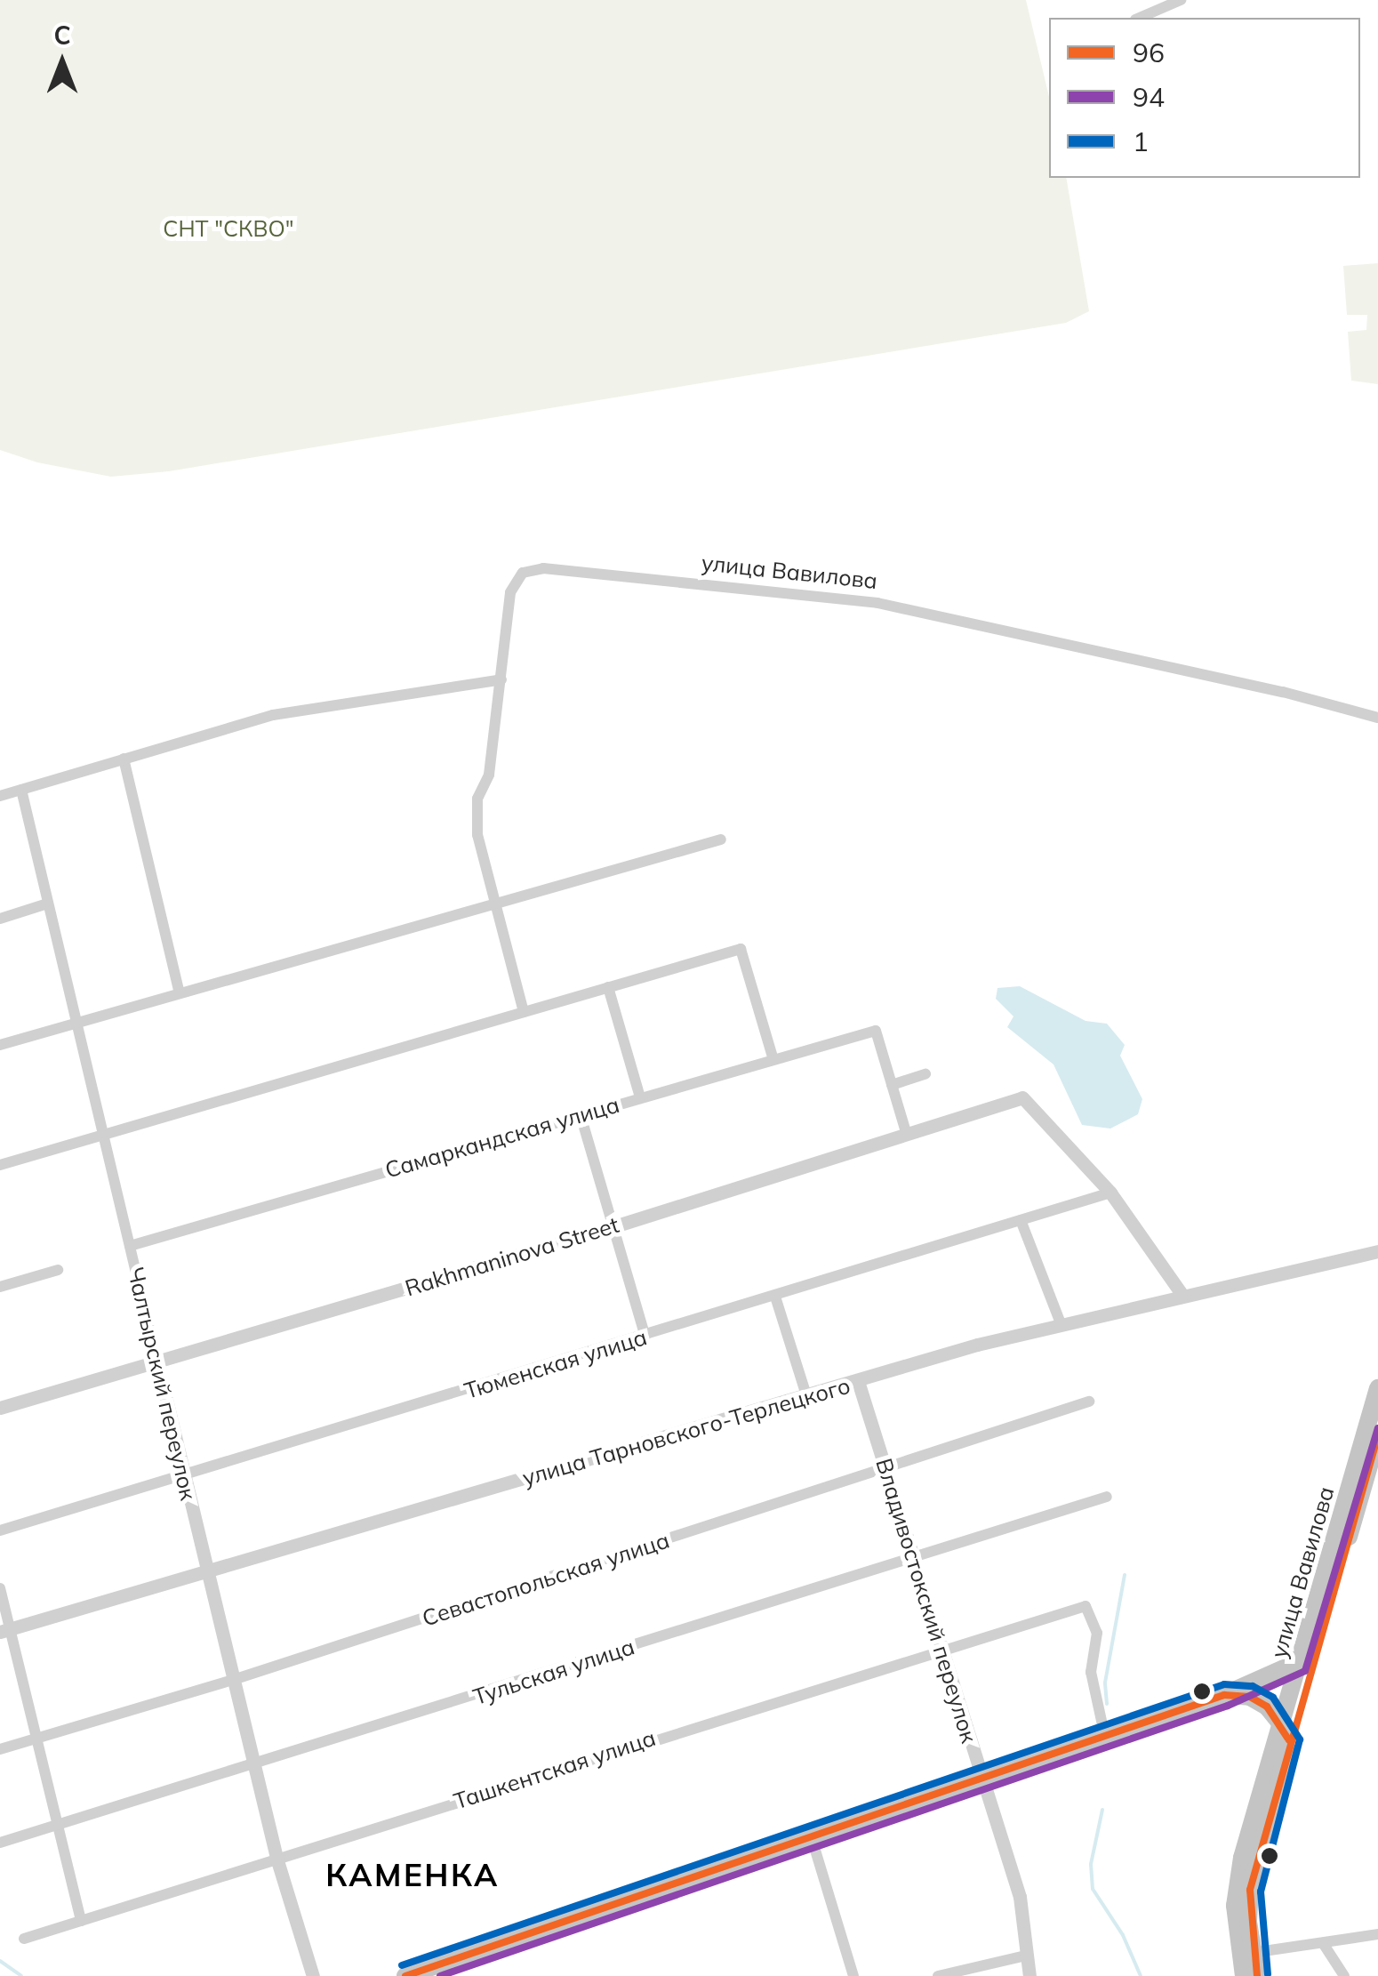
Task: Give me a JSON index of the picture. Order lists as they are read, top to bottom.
{
  "streets": {
    "main road": ["улица Вавилова"],
    "street": [
      "Самаркандская улица",
      "Rakhmaninova Street",
      "Тюменская улица",
      "Чалтырский переулок",
      "улица Тарновского-Терлецкого",
      "Севастопольская улица",
      "Владивостокский переулок",
      "Тульская улица",
      "Ташкентская улица"
    ]
  },
  "crossings": [
    ["Самаркандская улица", "Чалтырский переулок"],
    ["Rakhmaninova Street", "Тюменская улица"],
    ["Rakhmaninova Street", "Чалтырский переулок"],
    ["Тюменская улица", "Чалтырский переулок"],
    ["Чалтырский переулок", "улица Тарновского-Терлецкого"],
    ["Чалтырский переулок", "Севастопольская улица"],
    ["Чалтырский переулок", "Тульская улица"],
    ["Чалтырский переулок", "Ташкентская улица"],
    ["улица Тарновского-Терлецкого", "Владивостокский переулок"],
    ["Севастопольская улица", "Владивостокский переулок"],
    ["Владивостокский переулок", "Тульская улица"],
    ["Владивостокский переулок", "Ташкентская улица"]
  ],
  "districts": ["КАМЕНКА"],
  "parks": ["СНТ \"СКВО\""],
  "lines": ["transit line 94", "transit line 96", "transit line 1"],
  "legend": ["96", "94", "1"],
  "north": "top"
}
